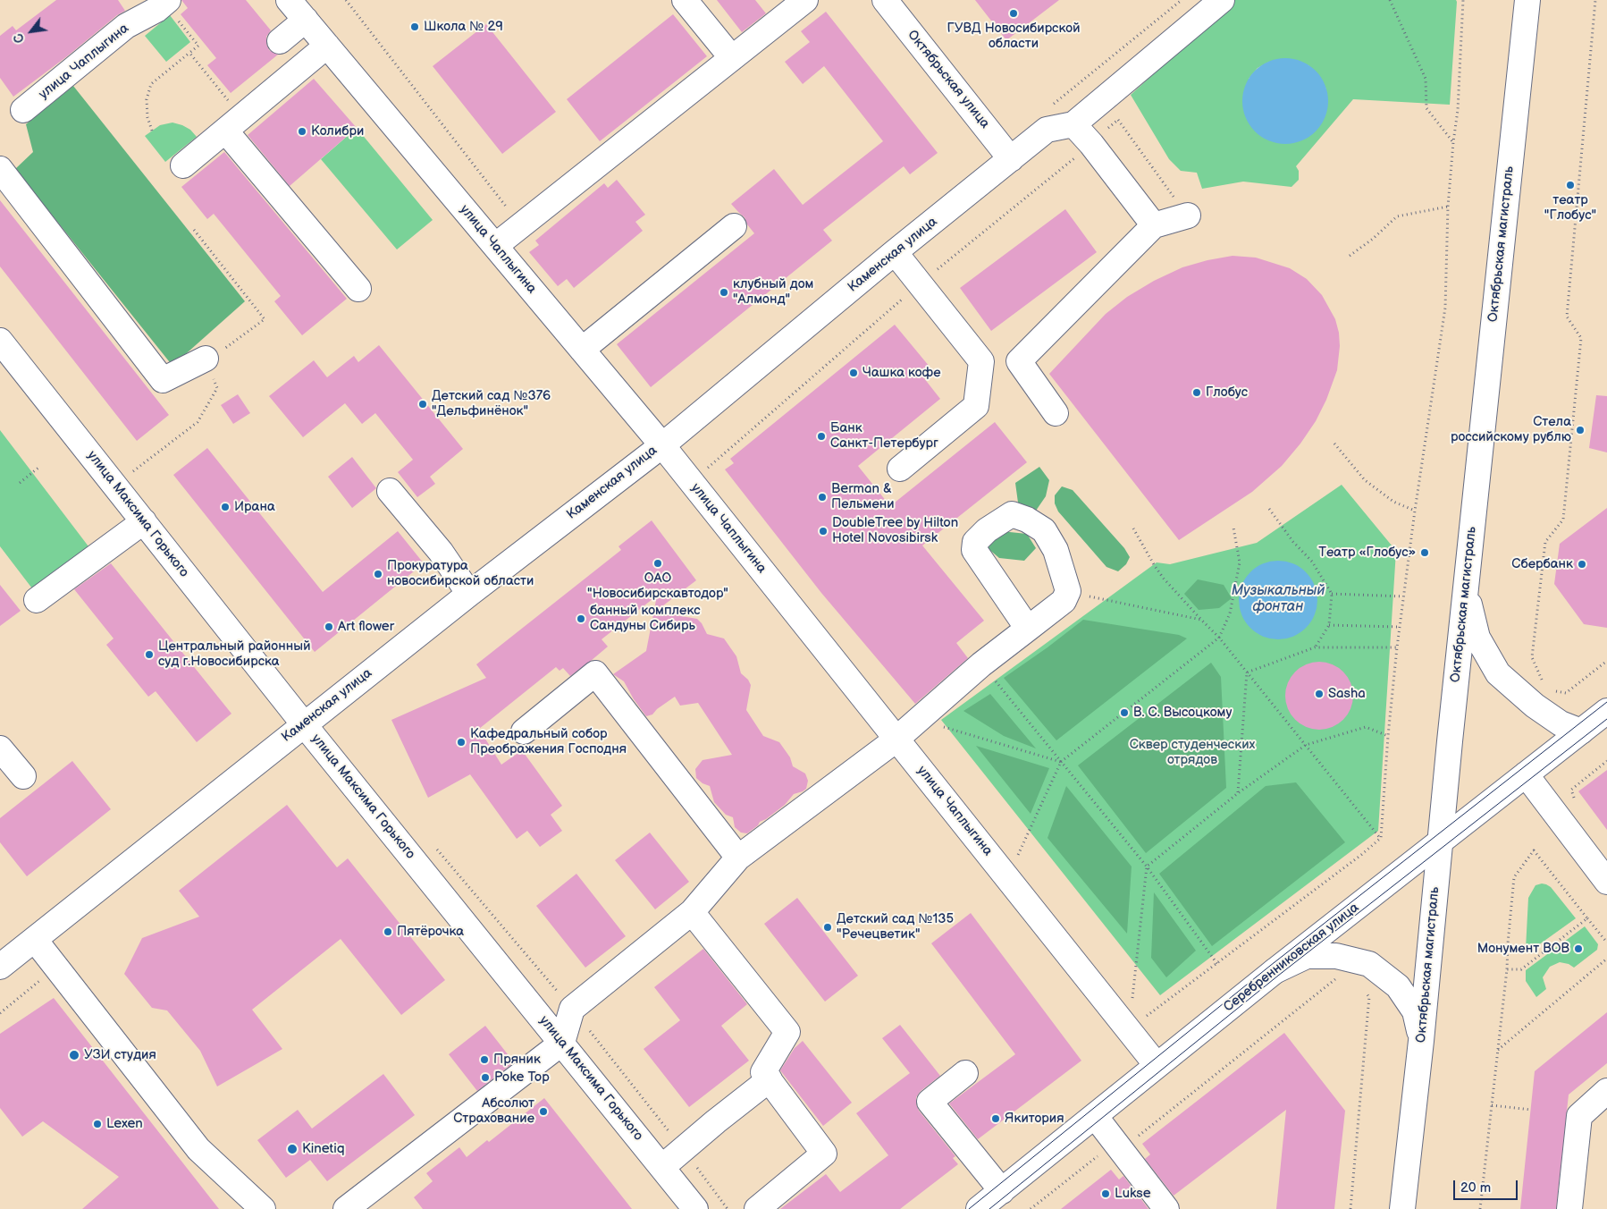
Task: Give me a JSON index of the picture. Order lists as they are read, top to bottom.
{
  "streets": {
    "street": [
      "улица Чаплыгина",
      "Октябрьская улица",
      "Октябрьская магистраль",
      "Каменская улица",
      "улица Максима Горького",
      "Серебренниковская улица"
    ]
  },
  "crossings": [
    ["улица Чаплыгина", "Каменская улица"],
    ["улица Чаплыгина", "Серебренниковская улица"],
    ["Октябрьская улица", "Каменская улица"],
    ["Октябрьская магистраль", "Серебренниковская улица"],
    ["Каменская улица", "улица Максима Горького"]
  ],
  "water": ["Музыкальный фонтан"],
  "parks": ["Сквер студенческих отрядов"],
  "places": [
    "ГУВД Новосибирской области",
    "Школа № 29",
    "Колибри",
    "театр \"Глобус\"",
    "клубный дом \"Алмонд\"",
    "Чашка кофе",
    "Глобус",
    "Детский сад №376 \"Дельфинёнок\"",
    "Стела российскому рублю",
    "Банк Санкт-Петербург",
    "Berman & Пельмени",
    "Ирана",
    "DoubleTree by Hilton Hotel Novosibirsk",
    "Театр «Глобус»",
    "ОАО \"Новосибирскавтодор\"",
    "Сбербанк",
    "Прокуратура новосибирской области",
    "банный комплекс Сандуны Сибирь",
    "Art flower",
    "Центральный районный суд г.Новосибирска",
    "Sasha",
    "В. С. Высоцкому",
    "Кафедральный собор Преображения Господня",
    "Детский сад №135 \"Речецветик\"",
    "Пятёрочка",
    "Монумент ВОВ",
    "УЗИ студия",
    "Пряник",
    "Poke Top",
    "Абсолют Страхование",
    "Якитория",
    "Lexen",
    "Kinetiq",
    "Lukse"
  ],
  "scale_bar": "20 m",
  "north": "bottom left"
}
